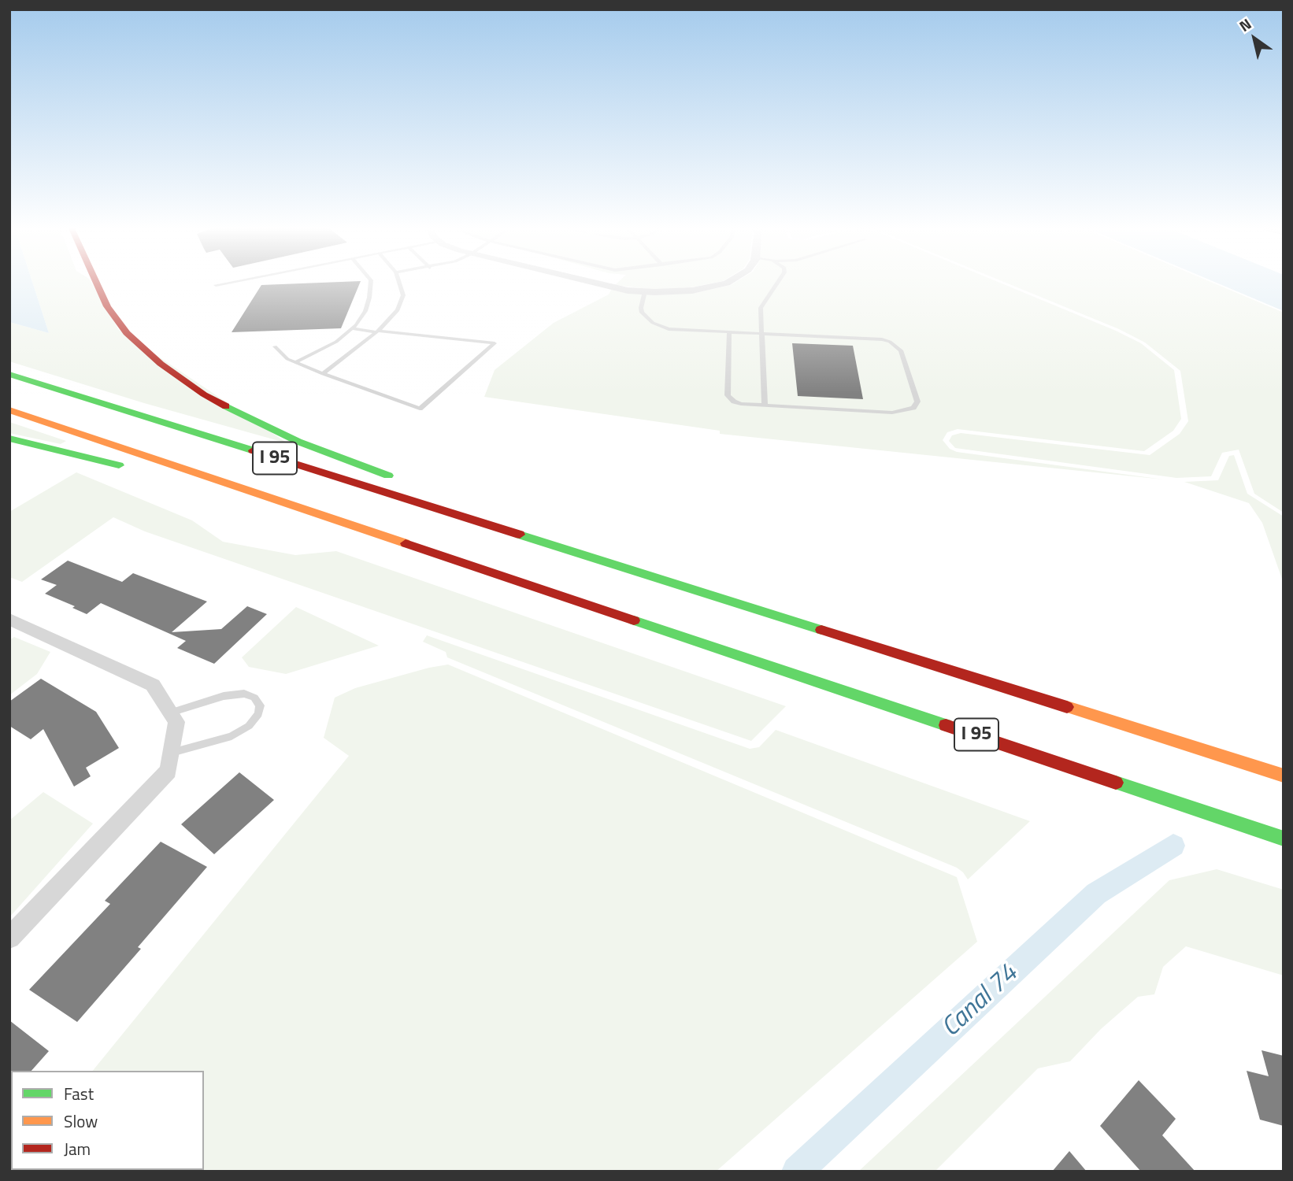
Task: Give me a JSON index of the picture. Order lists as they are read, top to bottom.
{
  "streets": {
    "highway": ["I 95"]
  },
  "water": ["Canal 74"],
  "legend": ["Fast", "Slow", "Jam"],
  "north": "top left"
}
